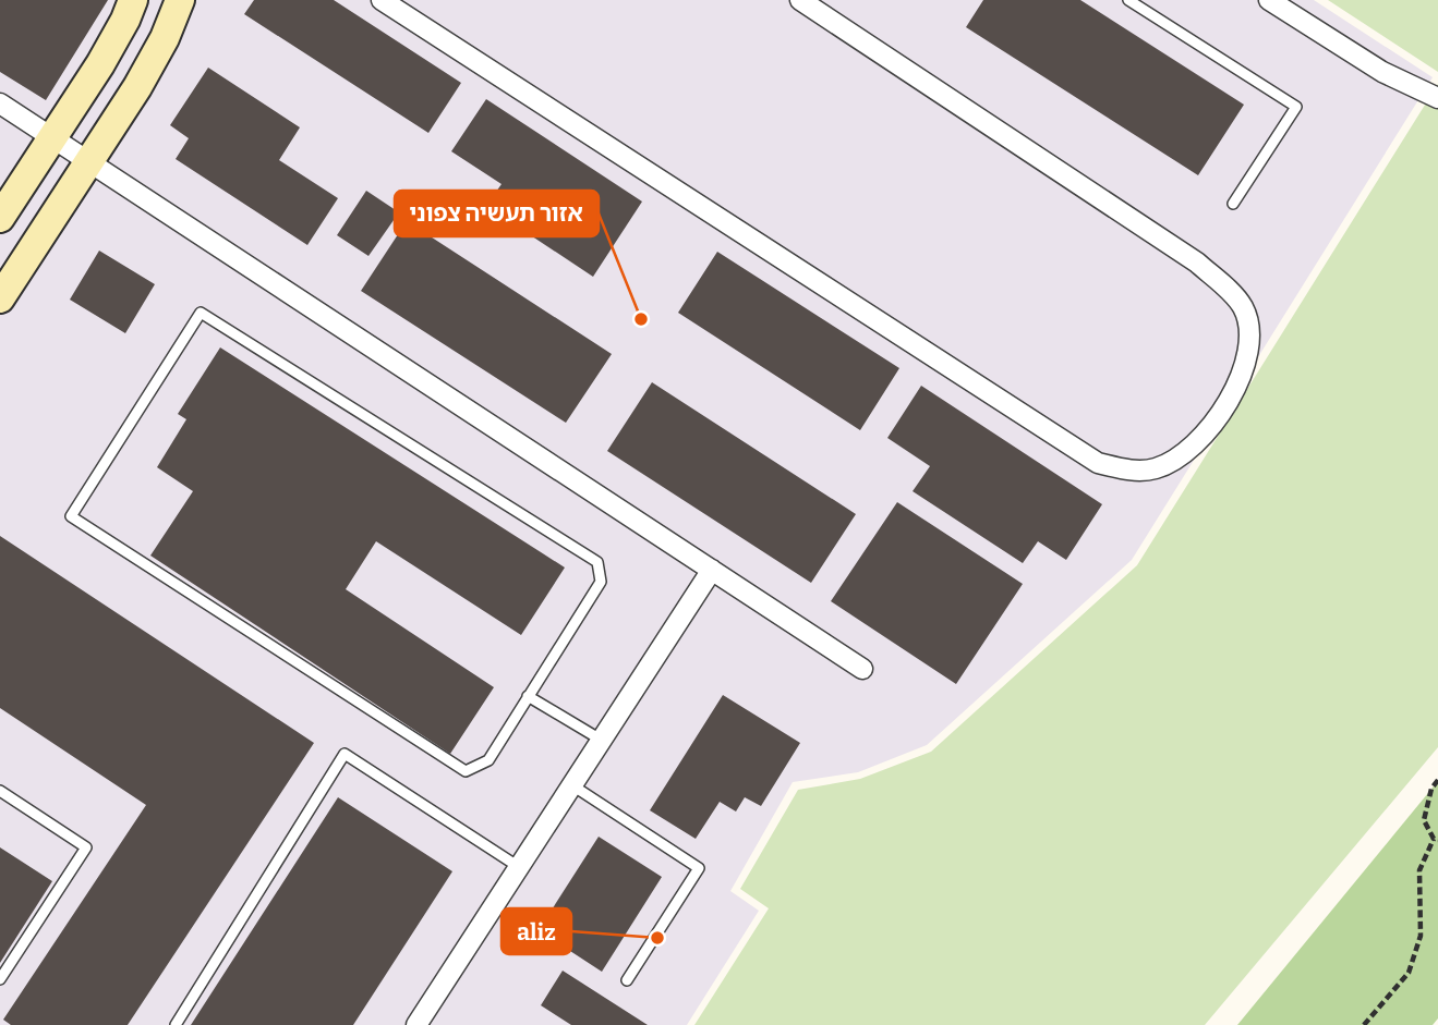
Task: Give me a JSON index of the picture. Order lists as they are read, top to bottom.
{
  "places": ["אזור תעשיה צפוני", "aliz"]
}
